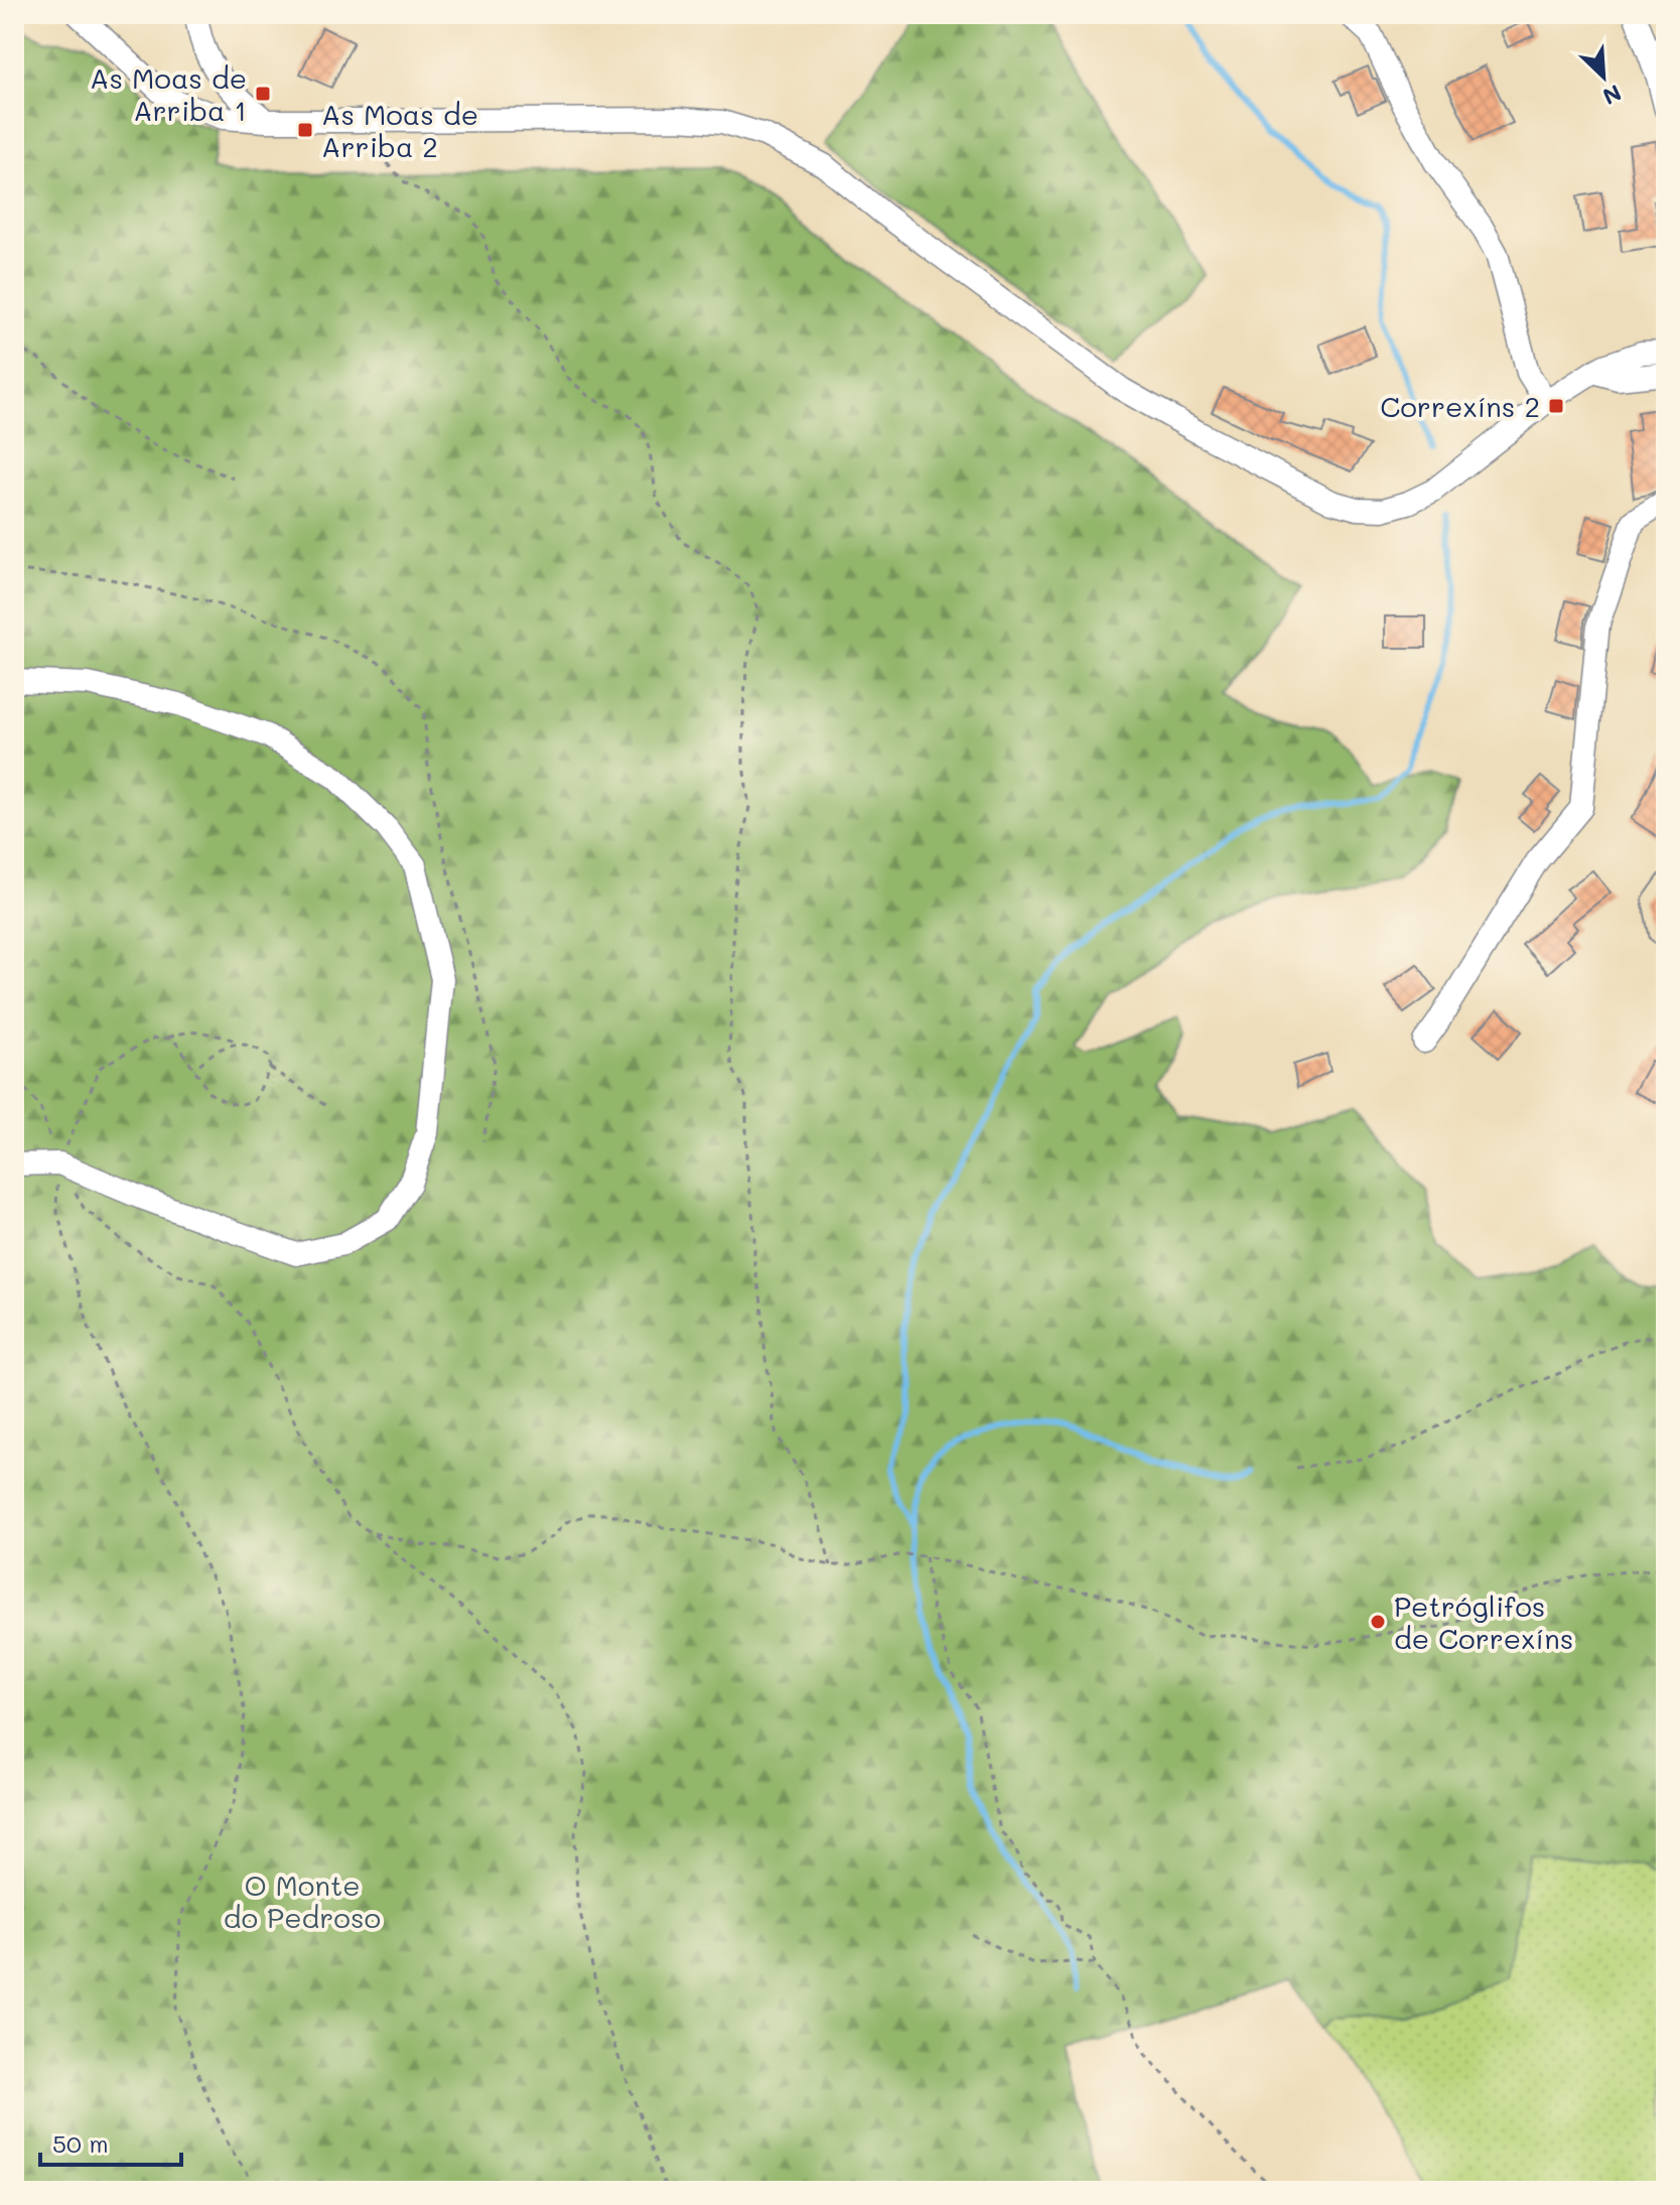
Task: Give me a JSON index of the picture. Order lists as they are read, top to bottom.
{
  "parks": ["O Monte do Pedroso"],
  "places": {
    "transit": ["As Moas de Arriba 1", "As Moas de Arriba 2", "Correxíns 2"],
    "other": ["Petróglifos de Correxíns"]
  },
  "scale_bar": "50 m",
  "north": "bottom right"
}
